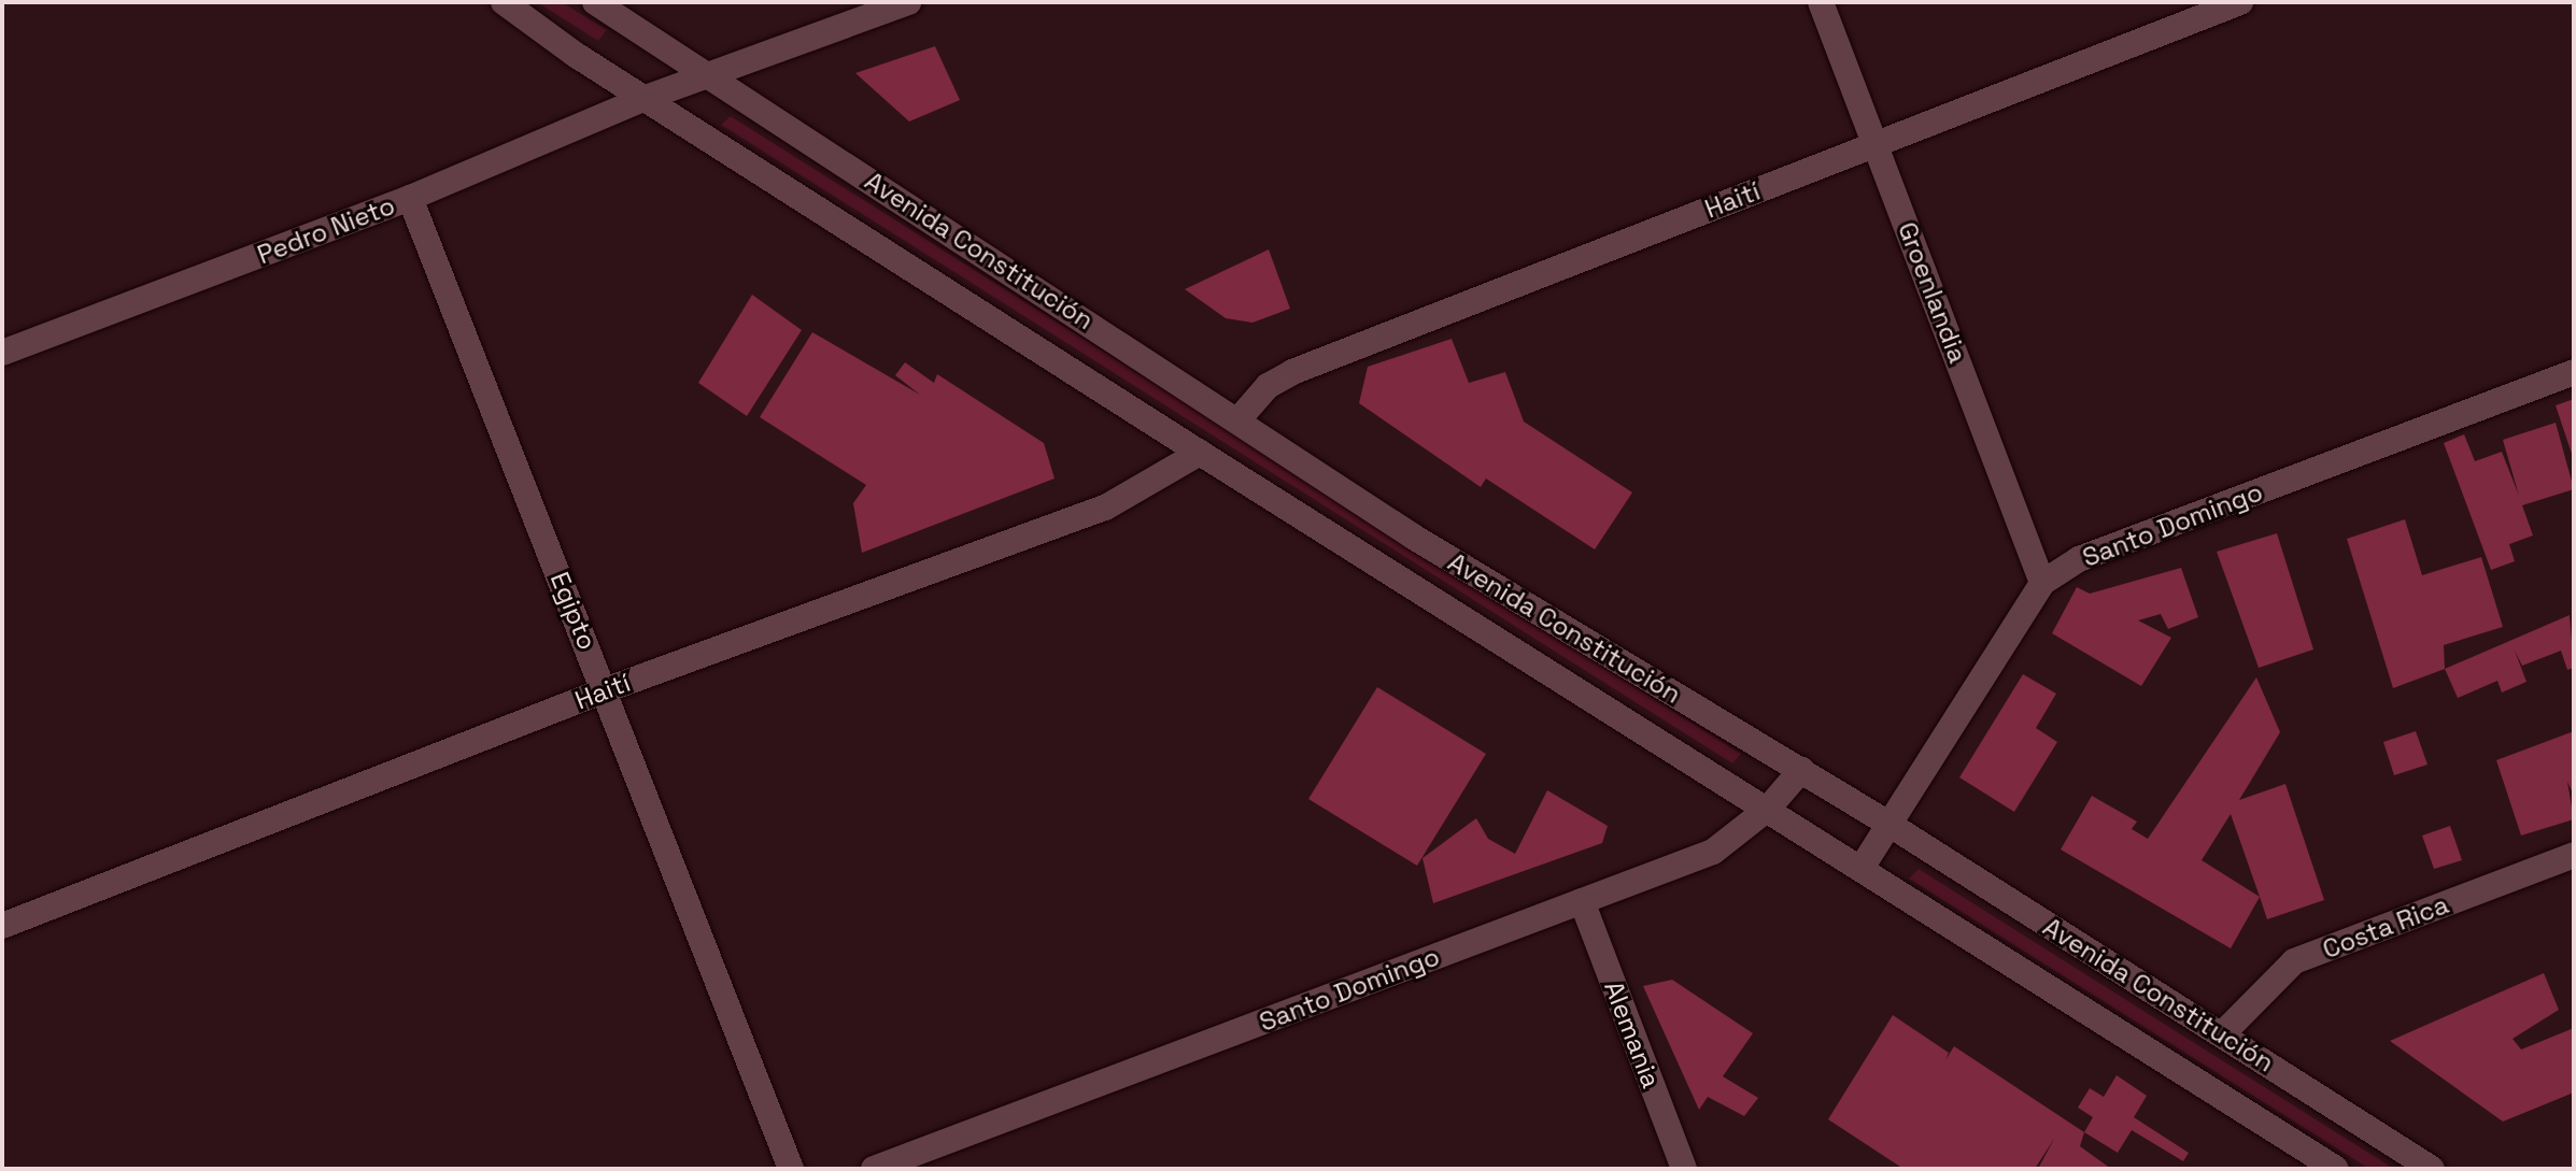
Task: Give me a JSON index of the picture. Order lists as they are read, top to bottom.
{
  "streets": {
    "street": [
      "Haití",
      "Pedro Nieto",
      "Avenida Constitución",
      "Groenlandia",
      "Santo Domingo",
      "Egipto",
      "Costa Rica",
      "Alemania"
    ]
  },
  "crossings": [
    ["Haití", "Avenida Constitución"],
    ["Haití", "Groenlandia"],
    ["Haití", "Egipto"],
    ["Pedro Nieto", "Avenida Constitución"],
    ["Pedro Nieto", "Egipto"],
    ["Avenida Constitución", "Santo Domingo"],
    ["Avenida Constitución", "Costa Rica"],
    ["Groenlandia", "Santo Domingo"],
    ["Santo Domingo", "Alemania"]
  ]
}
